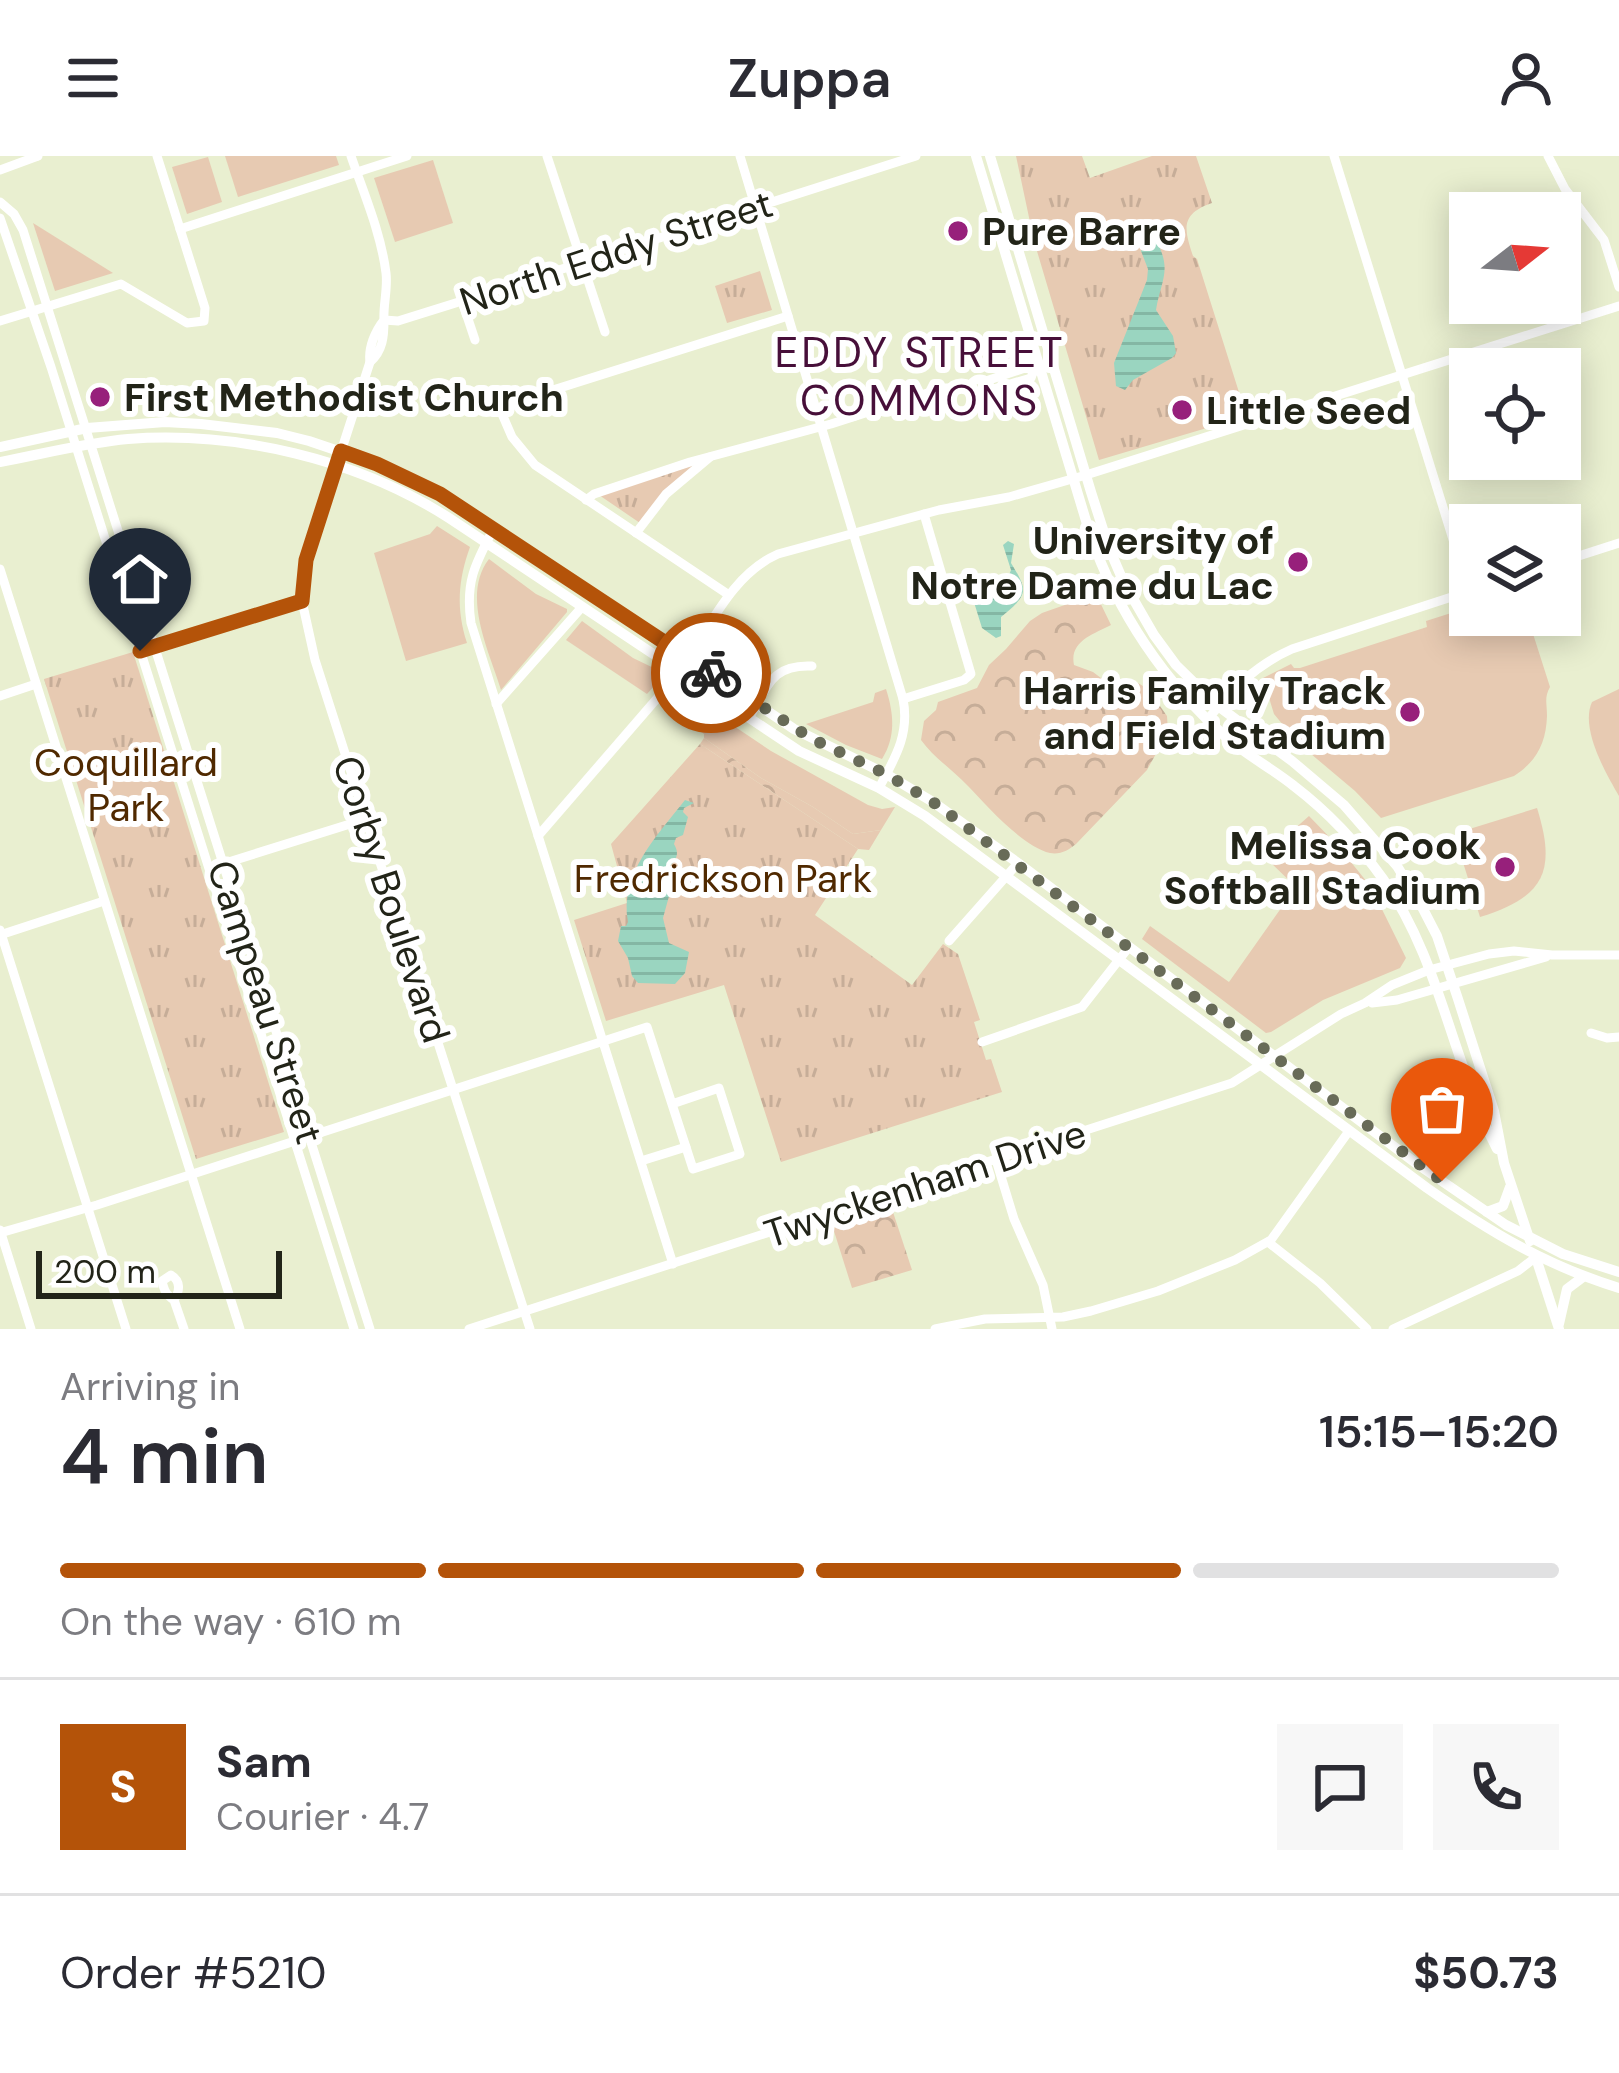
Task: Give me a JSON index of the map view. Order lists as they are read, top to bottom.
{
  "streets": {
    "street": [
      "North Eddy Street",
      "Corby Boulevard",
      "Campeau Street",
      "Twyckenham Drive"
    ]
  },
  "crossings": [
    ["North Eddy Street", "Corby Boulevard"],
    ["Corby Boulevard", "Twyckenham Drive"]
  ],
  "districts": ["EDDY STREET COMMONS"],
  "parks": ["Coquillard Park", "Fredrickson Park"],
  "places": [
    "Pure Barre",
    "First Methodist Church",
    "Little Seed",
    "University of Notre Dame du Lac",
    "Harris Family Track and Field Stadium",
    "Melissa Cook Softball Stadium"
  ],
  "scale_bar": "200 m",
  "north": "right",
  "page": {
    "header": "Zuppa",
    "scale": "200 m",
    "heading": ["4 min", "Arriving in", "15:15–15:20"],
    "panel": [
      "Sam",
      "Courier · 4.7",
      "Order #5210",
      "$50.73"
    ],
    "bar": "On the way · 610 m",
    "round": "S"
  }
}
